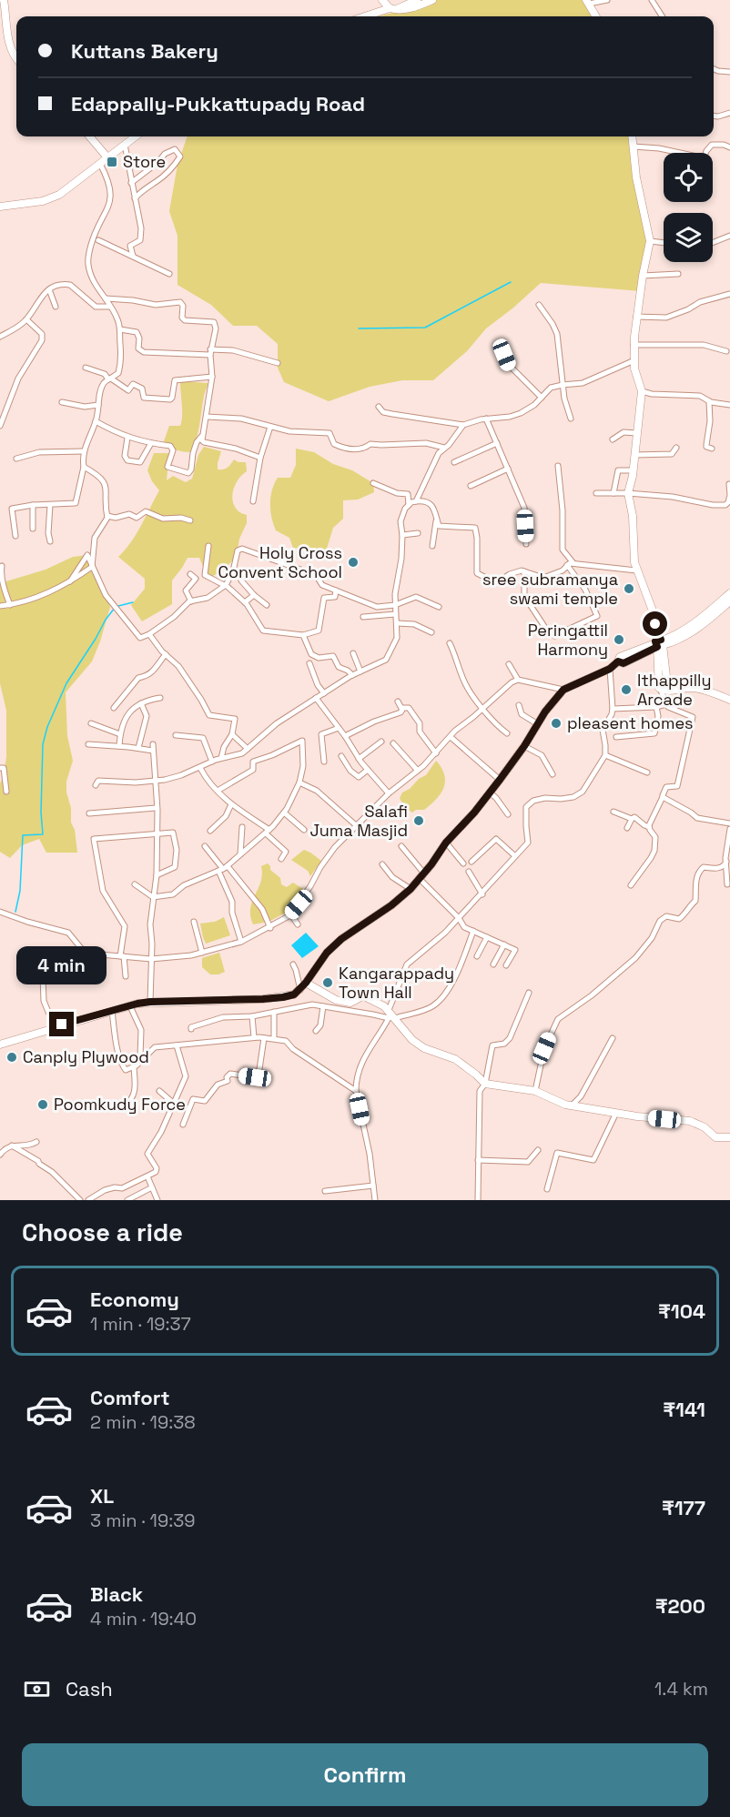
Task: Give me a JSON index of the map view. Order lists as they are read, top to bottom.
{
  "places": {
    "transit": ["Store"],
    "other": [
      "Holy Cross Convent School",
      "sree subramanya swami temple",
      "Peringattil Harmony",
      "Ithappilly Arcade",
      "pleasent homes",
      "Salafi Juma Masjid",
      "Kangarappady Town Hall",
      "Canply Plywood",
      "Poomkudy Force"
    ]
  },
  "page": {
    "banner": ["Kuttans Bakery", "Edappally-Pukkattupady Road"],
    "bubble": "4 min",
    "heading": "Choose a ride",
    "list": [
      {
        "name": "Economy",
        "note": "1 min · 19:37",
        "value": "₹104"
      },
      {
        "name": "Comfort",
        "note": "2 min · 19:38",
        "value": "₹141"
      },
      {
        "name": "XL",
        "note": "3 min · 19:39",
        "value": "₹177"
      },
      {
        "name": "Black",
        "note": "4 min · 19:40",
        "value": "₹200"
      }
    ],
    "pay": ["Cash", "1.4 km"],
    "buttons": "Confirm"
  }
}
